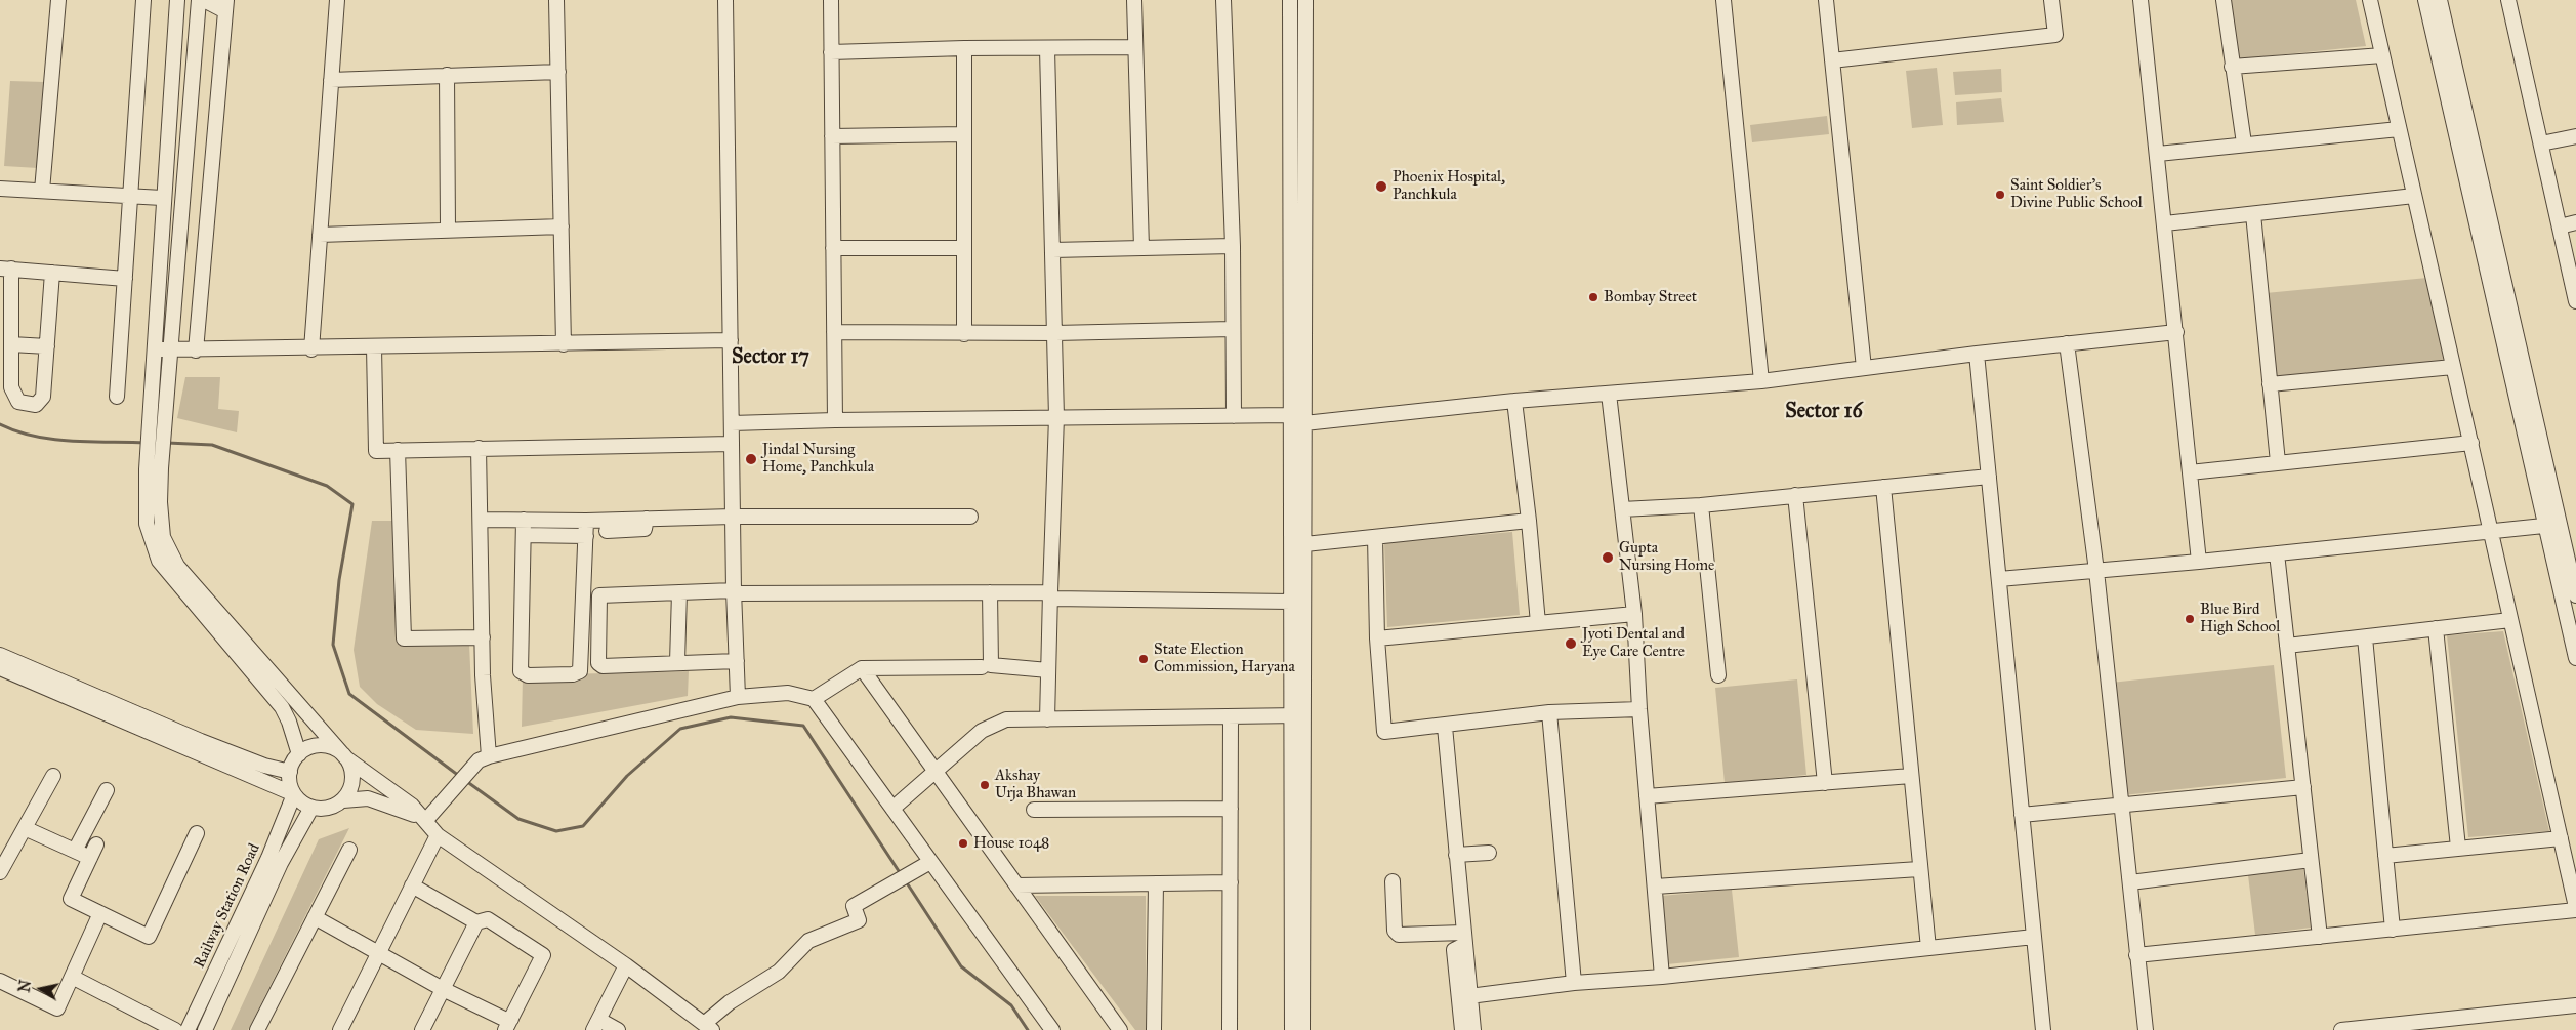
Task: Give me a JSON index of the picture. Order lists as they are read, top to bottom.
{
  "streets": {
    "street": ["Railway Station Road"]
  },
  "districts": ["Sector 17", "Sector 16"],
  "places": [
    "Phoenix Hospital, Panchkula",
    "Saint Soldier’s Divine Public School",
    "Bombay Street",
    "Jindal Nursing Home, Panchkula",
    "Gupta Nursing Home",
    "Blue Bird High School",
    "Jyoti Dental and Eye Care Centre",
    "State Election Commission, Haryana",
    "Akshay Urja Bhawan",
    "House 1048"
  ],
  "north": "left"
}
